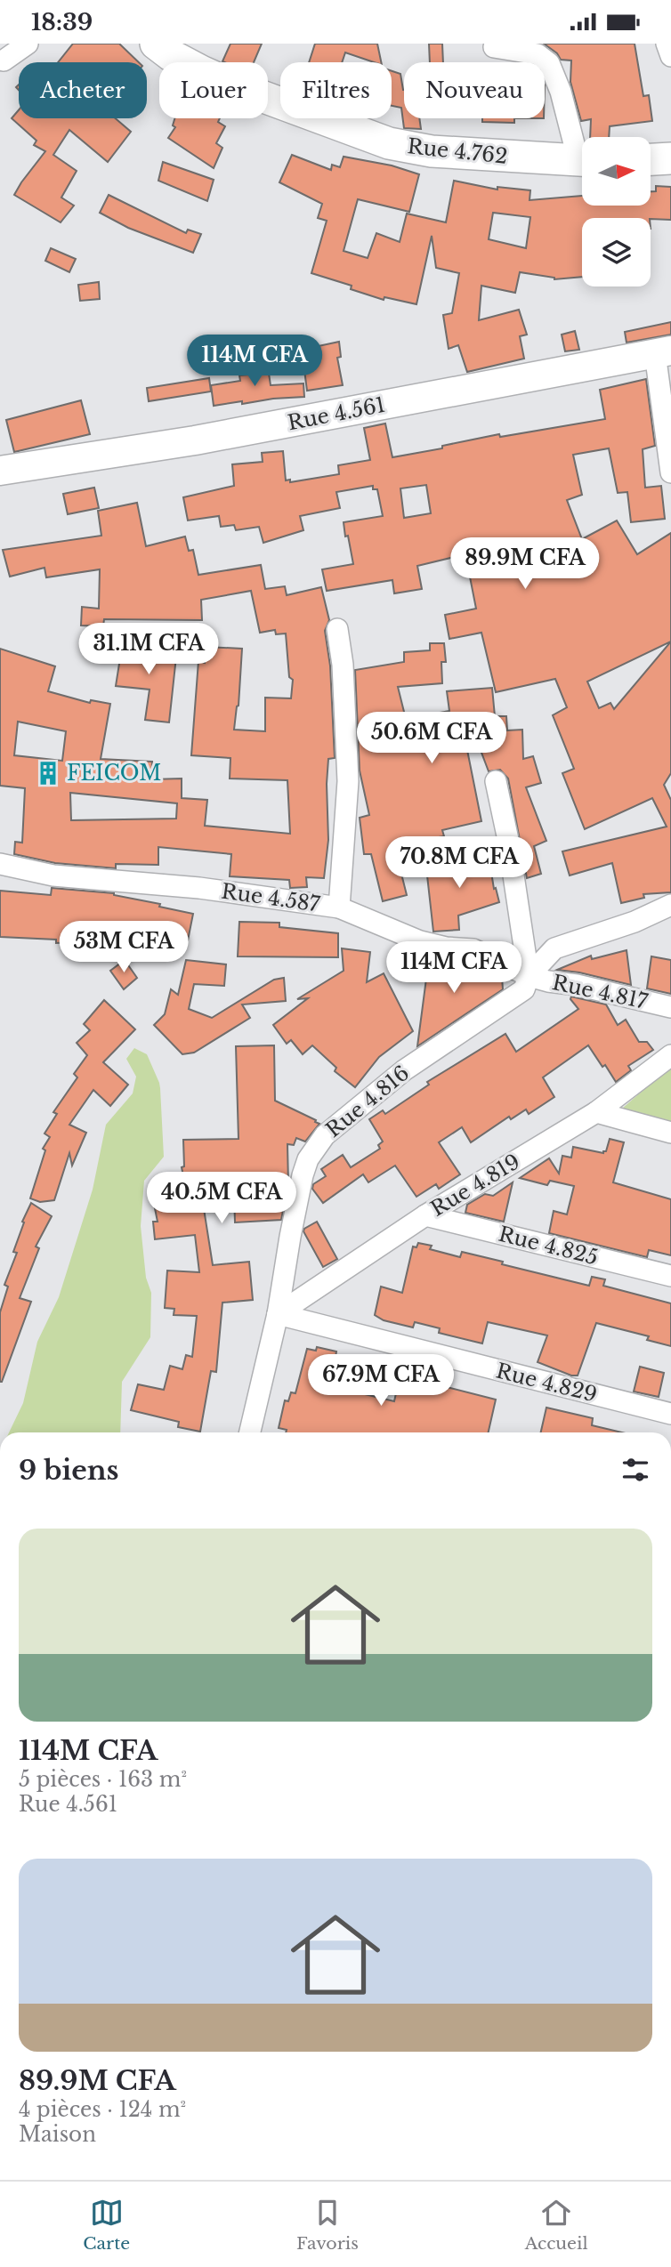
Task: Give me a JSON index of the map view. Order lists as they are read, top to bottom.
{
  "streets": {
    "main road": ["Rue 4.762", "Rue 4.561"],
    "street": [
      "Rue 4.587",
      "Rue 4.817",
      "Rue 4.816",
      "Rue 4.819",
      "Rue 4.825",
      "Rue 4.829"
    ]
  },
  "crossings": [
    ["Rue 4.587", "Rue 4.817"],
    ["Rue 4.587", "Rue 4.816"],
    ["Rue 4.817", "Rue 4.816"],
    ["Rue 4.816", "Rue 4.819"],
    ["Rue 4.816", "Rue 4.829"],
    ["Rue 4.819", "Rue 4.825"],
    ["Rue 4.819", "Rue 4.829"]
  ],
  "places": {
    "building": ["FEICOM"]
  },
  "north": "right",
  "page": {
    "status": "18:39",
    "chip": [
      "Acheter",
      "Louer",
      "Filtres",
      "Nouveau"
    ],
    "price": [
      "114M CFA",
      "89.9M CFA",
      "31.1M CFA",
      "50.6M CFA",
      "70.8M CFA",
      "53M CFA",
      "114M CFA",
      "40.5M CFA",
      "67.9M CFA"
    ],
    "heading": "9 biens",
    "list": [
      {
        "name": "114M CFA",
        "note": "5 pièces · 163 m² · Rue 4.561"
      },
      {
        "name": "89.9M CFA",
        "note": "4 pièces · 124 m² · Maison"
      }
    ],
    "tabs": ["Carte", "Favoris", "Accueil"]
  }
}
